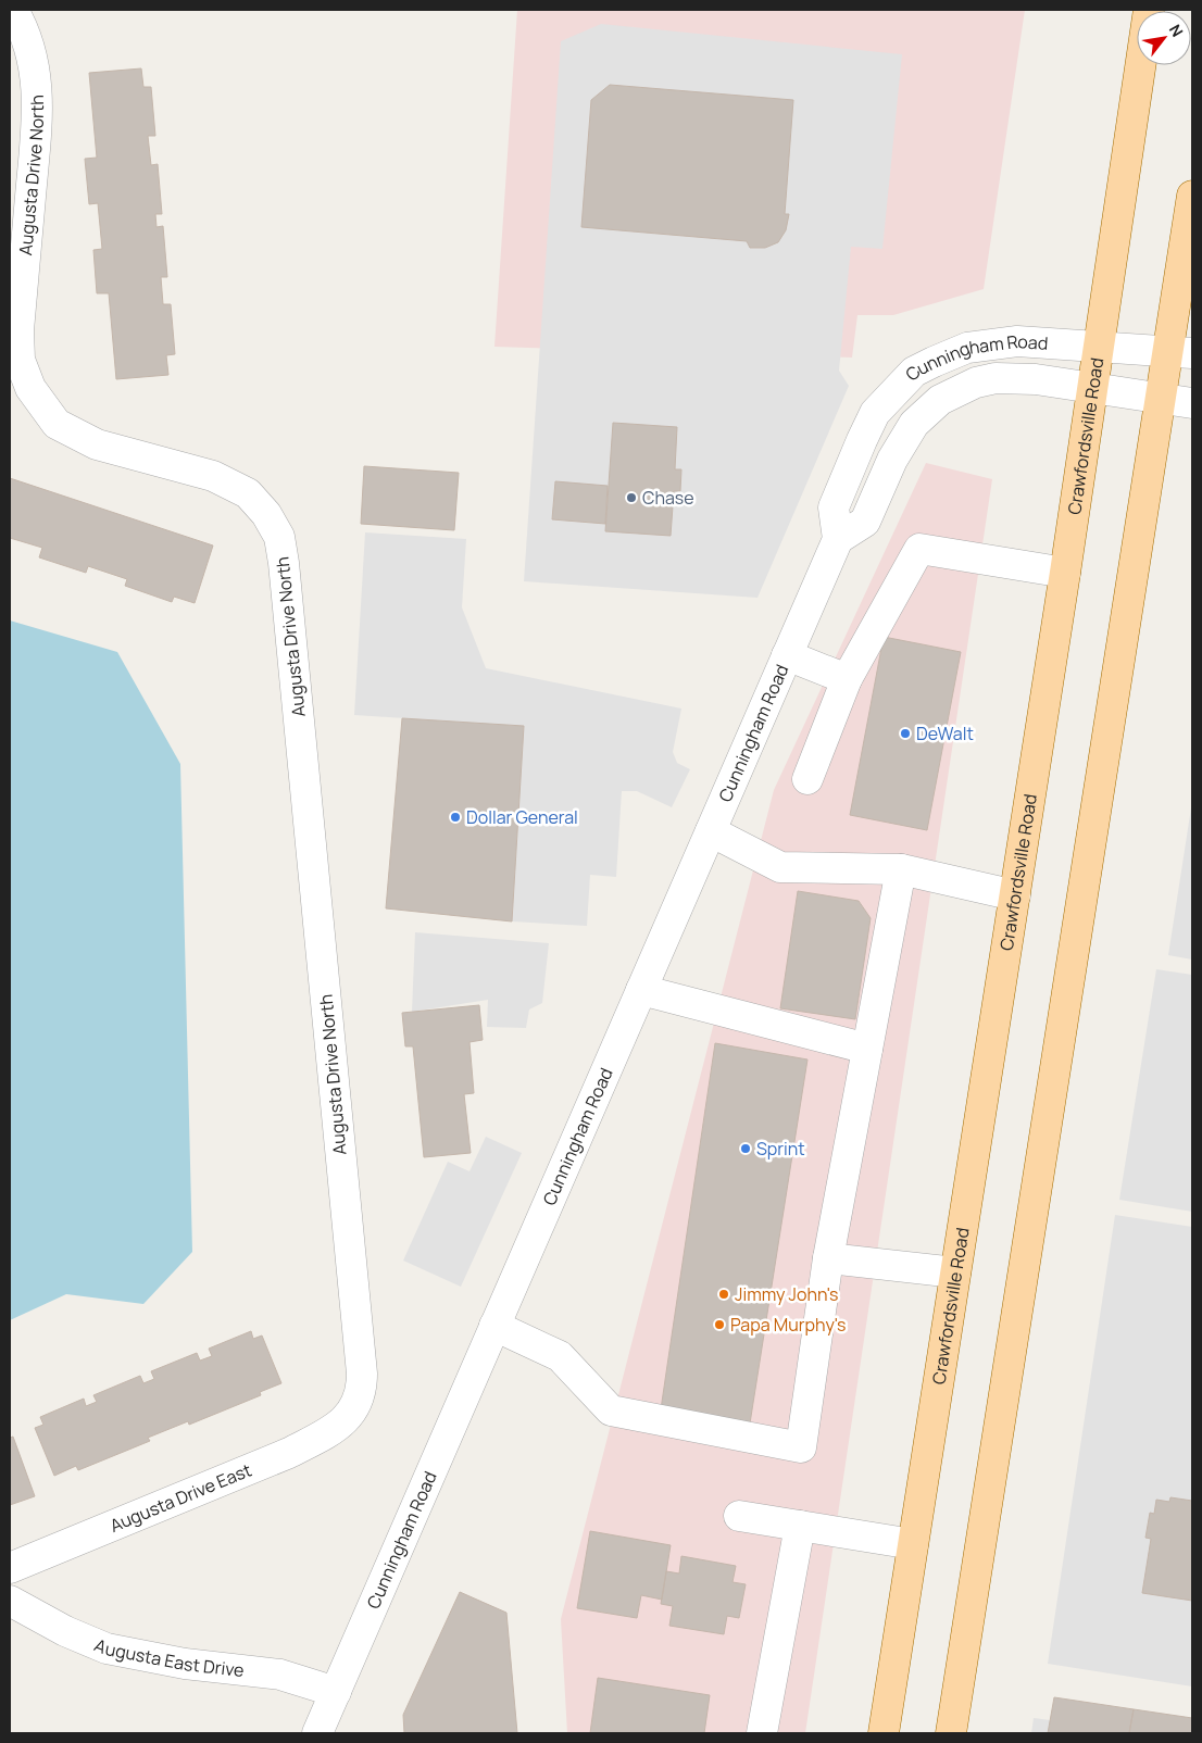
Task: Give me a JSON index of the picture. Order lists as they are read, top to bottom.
{
  "streets": {
    "main road": ["Crawfordsville Road"],
    "street": [
      "Augusta Drive North",
      "Cunningham Road",
      "Augusta Drive East",
      "Augusta East Drive"
    ]
  },
  "crossings": [
    ["Augusta Drive North", "Augusta Drive East"],
    ["Cunningham Road", "Crawfordsville Road"],
    ["Cunningham Road", "Augusta East Drive"]
  ],
  "places": [
    "Chase",
    "DeWalt",
    "Dollar General",
    "Sprint",
    "Jimmy John's",
    "Papa Murphy's"
  ],
  "north": "top right"
}
